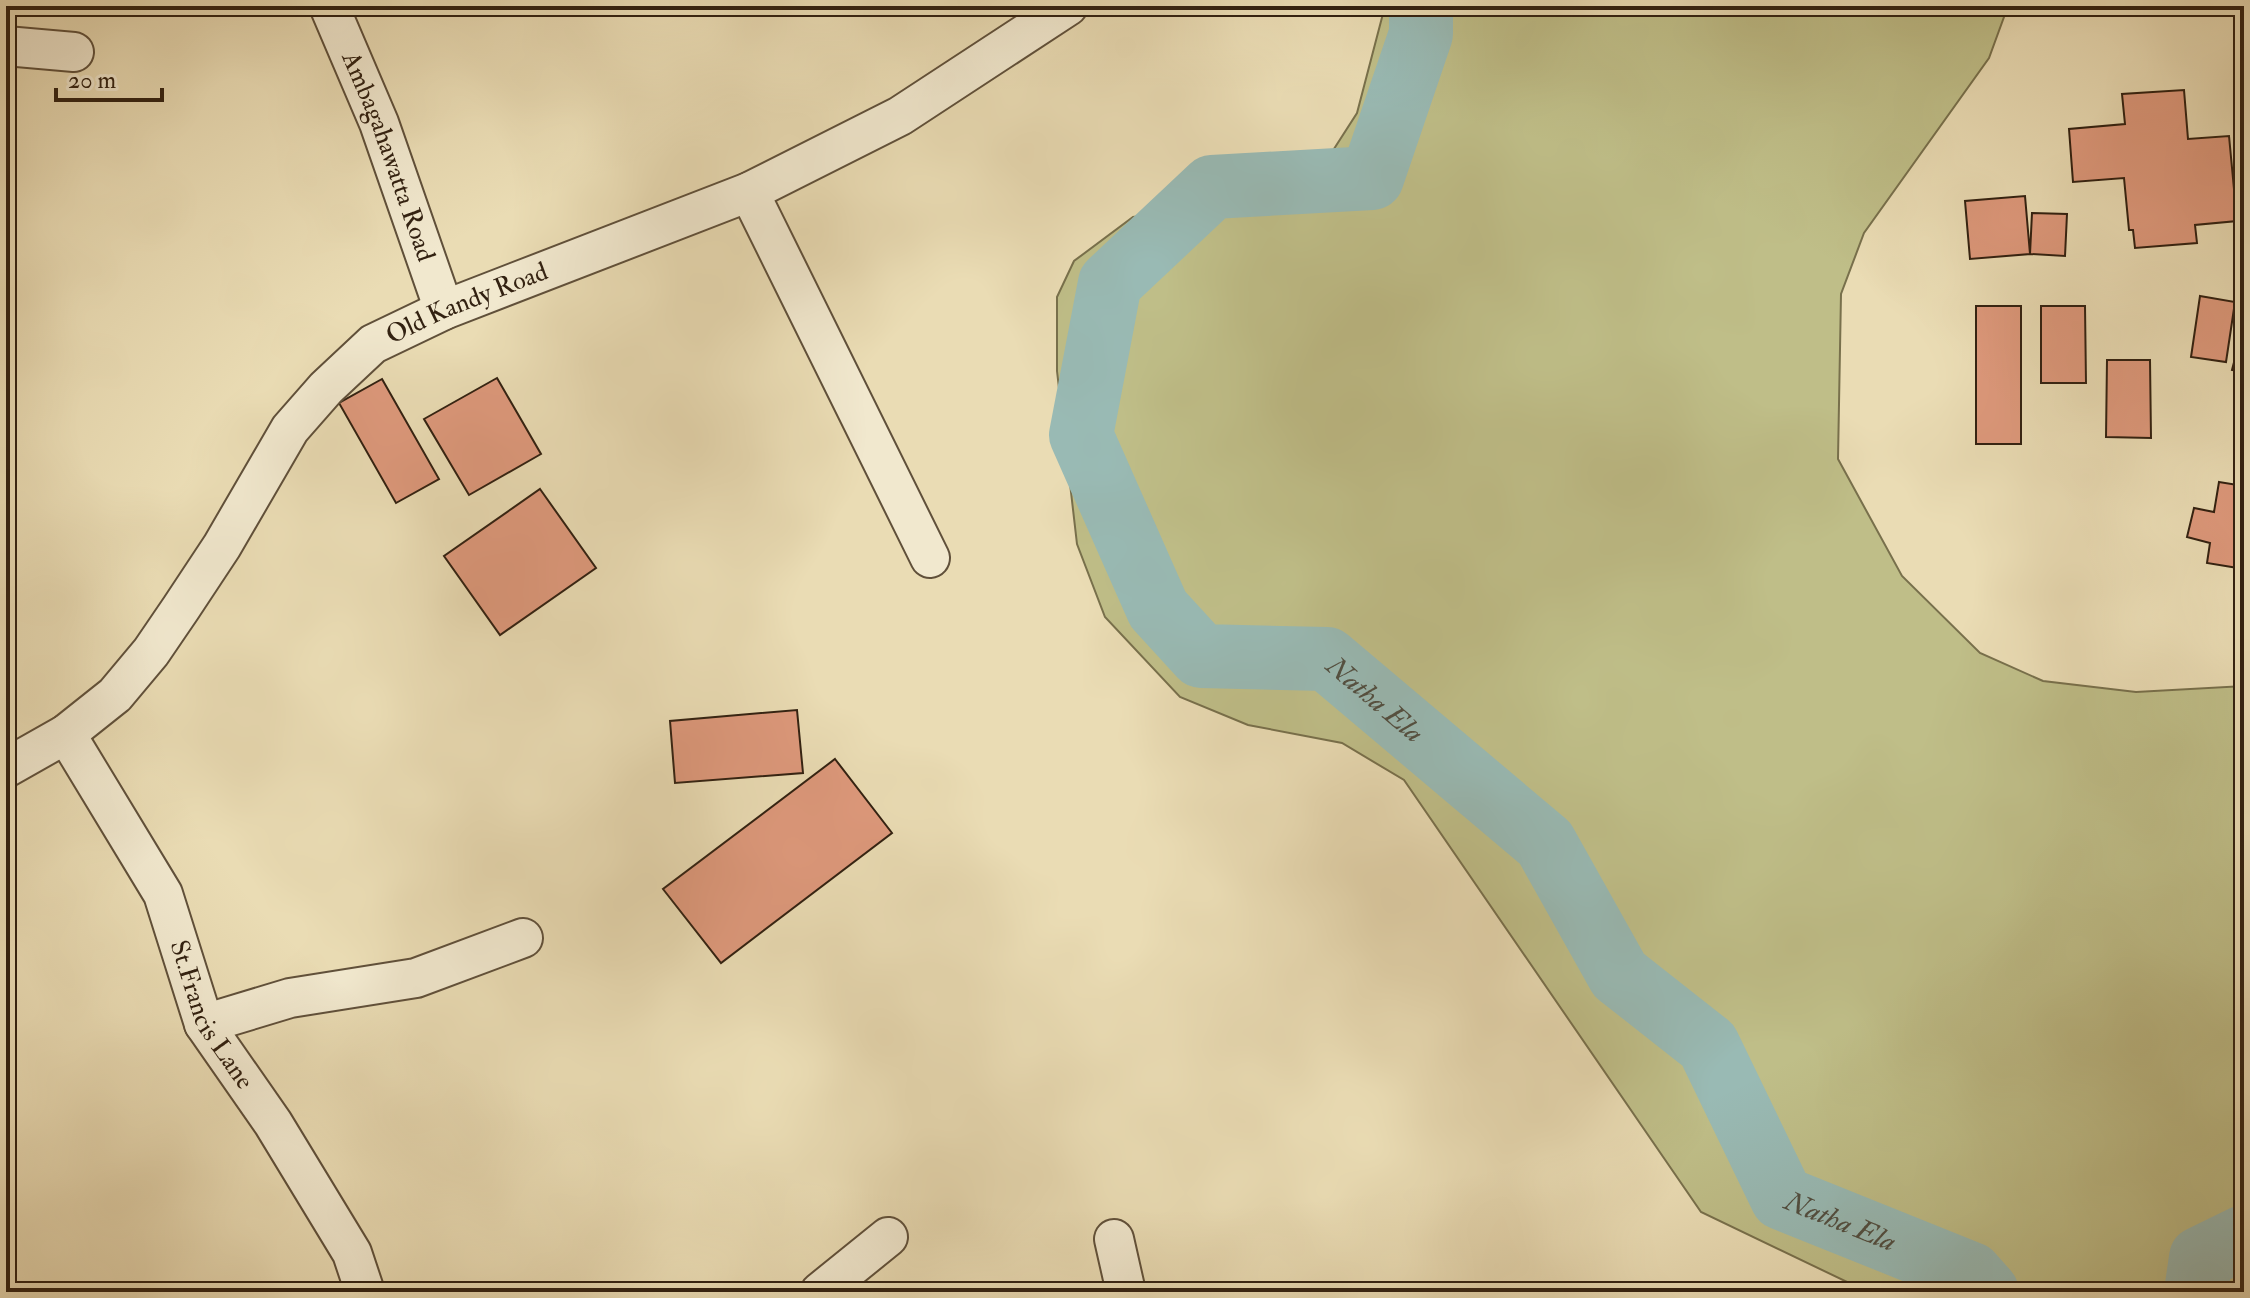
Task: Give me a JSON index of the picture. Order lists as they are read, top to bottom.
{
  "streets": {
    "street": ["Ambagahawatta Road", "Old Kandy Road", "St.Francis Lane"]
  },
  "crossings": [
    ["Ambagahawatta Road", "Old Kandy Road"],
    ["Old Kandy Road", "St.Francis Lane"]
  ],
  "water": ["Natha Ela"],
  "scale_bar": "20 m"
}
